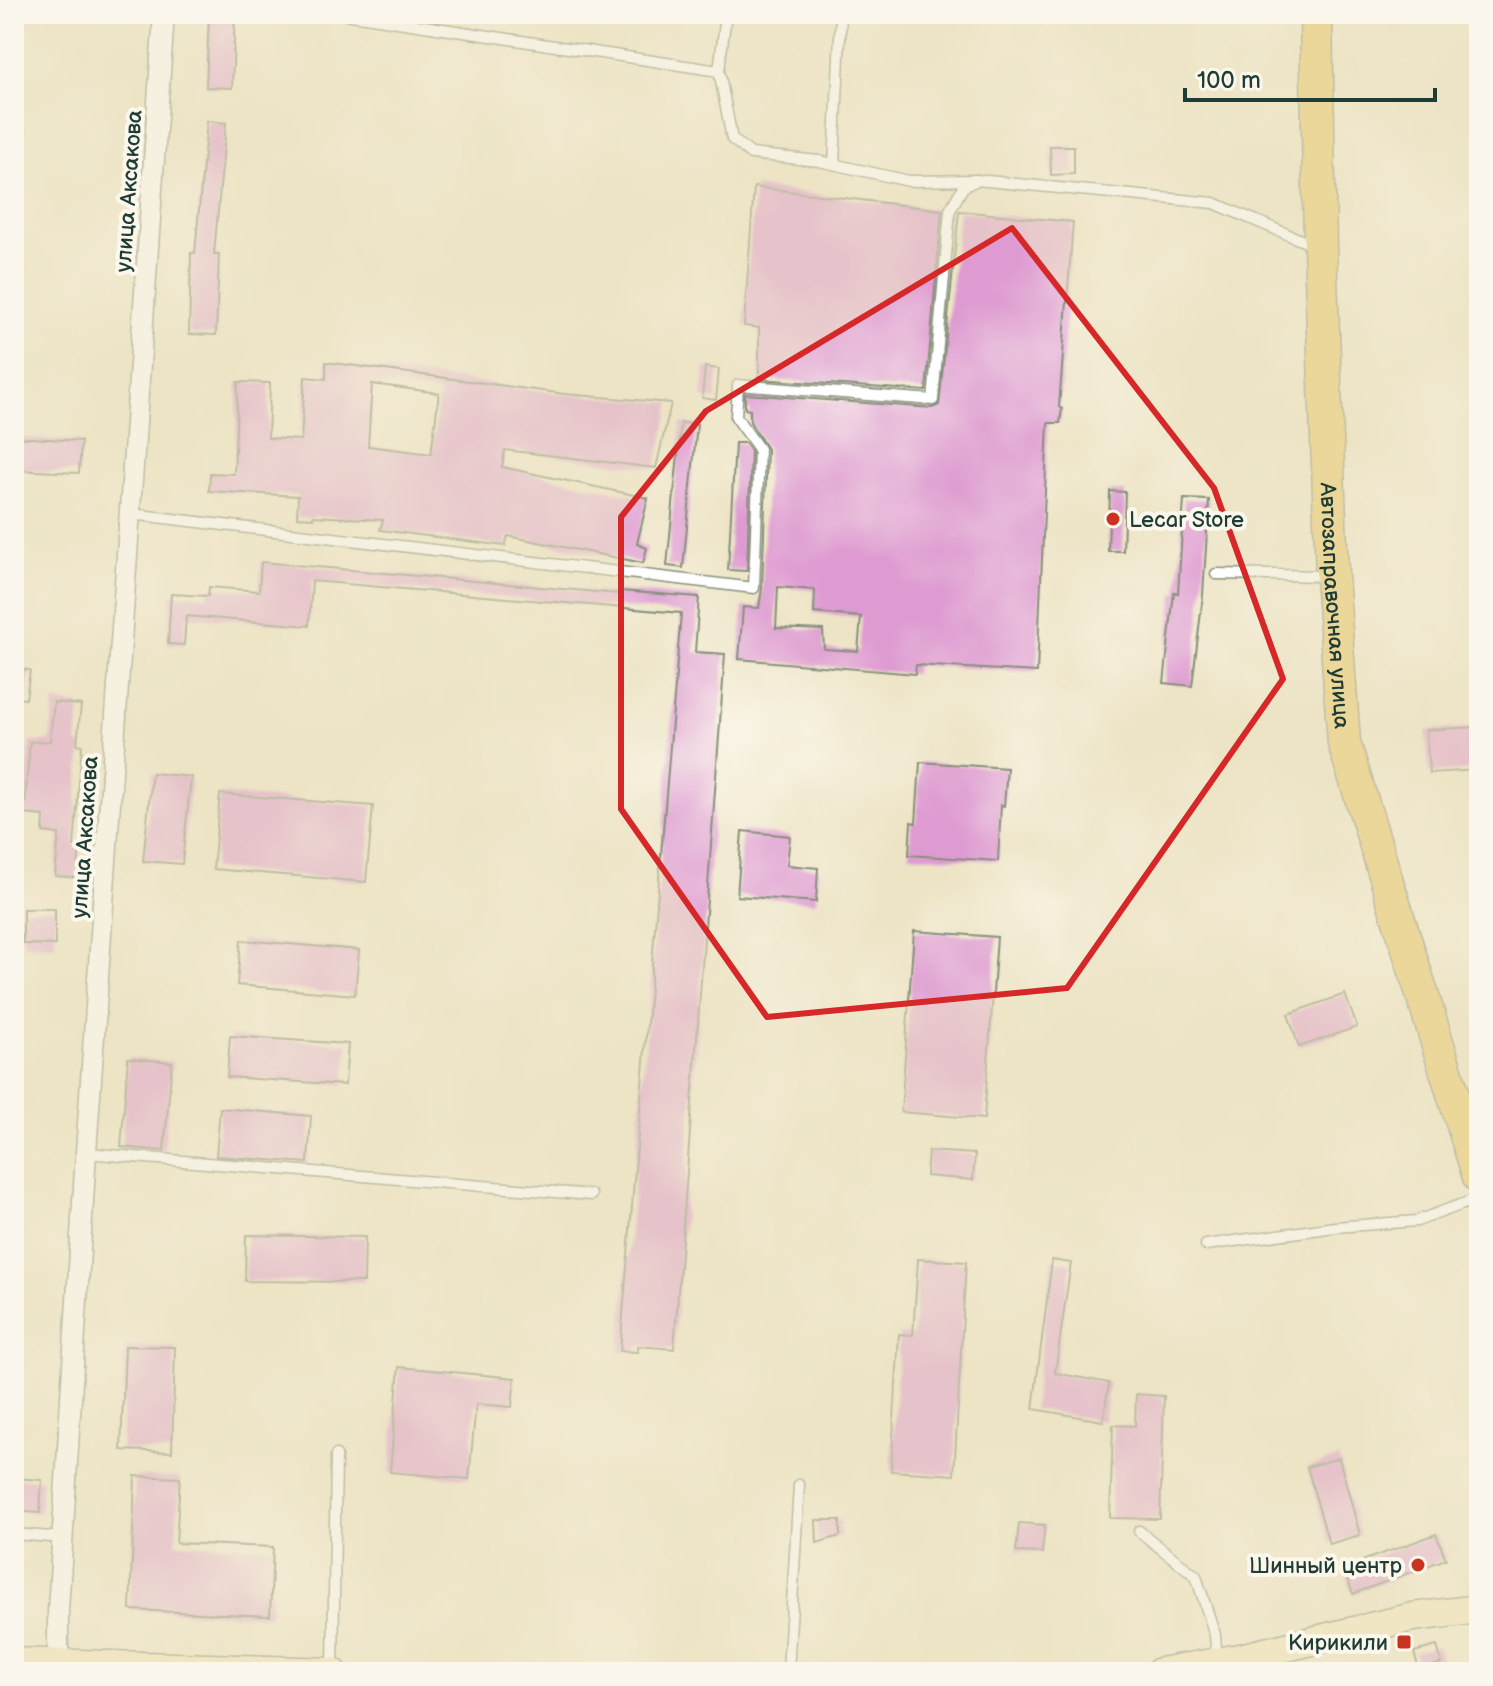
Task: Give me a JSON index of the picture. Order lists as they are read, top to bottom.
{
  "streets": {
    "main road": ["Автозаправочная улица"],
    "street": ["улица Аксакова"]
  },
  "places": {
    "other": ["Lecar Store", "Шинный центр"],
    "transit": ["Кирикили"]
  },
  "scale_bar": "100 m"
}
